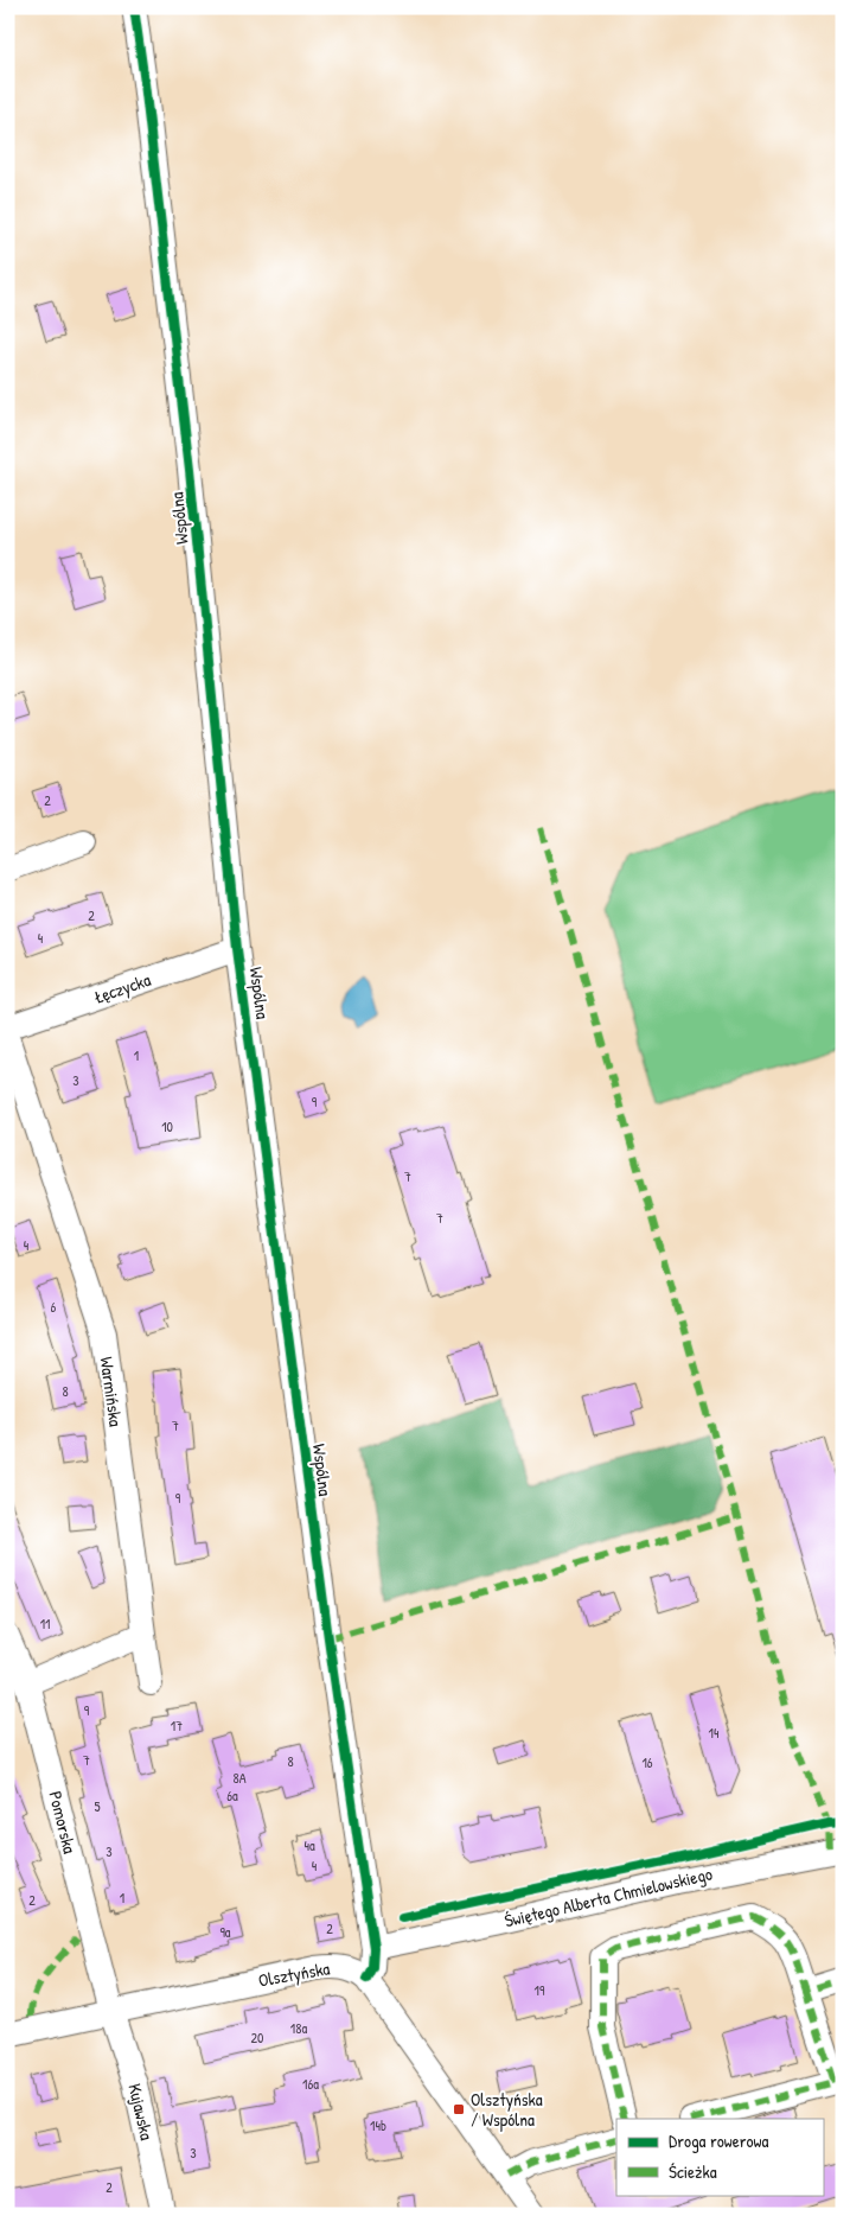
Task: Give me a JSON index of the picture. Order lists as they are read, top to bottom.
{
  "streets": {
    "street": [
      "Wspólna",
      "Łęczycka",
      "Warmińska",
      "Pomorska",
      "Świętego Alberta Chmielowskiego",
      "Olsztyńska",
      "Kujawska"
    ]
  },
  "crossings": [
    ["Wspólna", "Łęczycka"],
    ["Wspólna", "Świętego Alberta Chmielowskiego"],
    ["Wspólna", "Olsztyńska"],
    ["Pomorska", "Olsztyńska"],
    ["Pomorska", "Kujawska"],
    ["Olsztyńska", "Kujawska"]
  ],
  "places": {
    "transit": ["Olsztyńska / Wspólna"]
  },
  "house_numbers": [
    "2",
    "2",
    "4",
    "1",
    "3",
    "9",
    "10",
    "7",
    "7",
    "4",
    "6",
    "8",
    "7",
    "9",
    "11",
    "9",
    "17",
    "14",
    "7",
    "8",
    "16",
    "8A",
    "6a",
    "5",
    "4a",
    "3",
    "4",
    "1",
    "2",
    "2",
    "9a",
    "19",
    "18a",
    "20",
    "16a",
    "14b",
    "3",
    "2"
  ],
  "legend": ["Droga rowerowa", "Ścieżka"]
}
